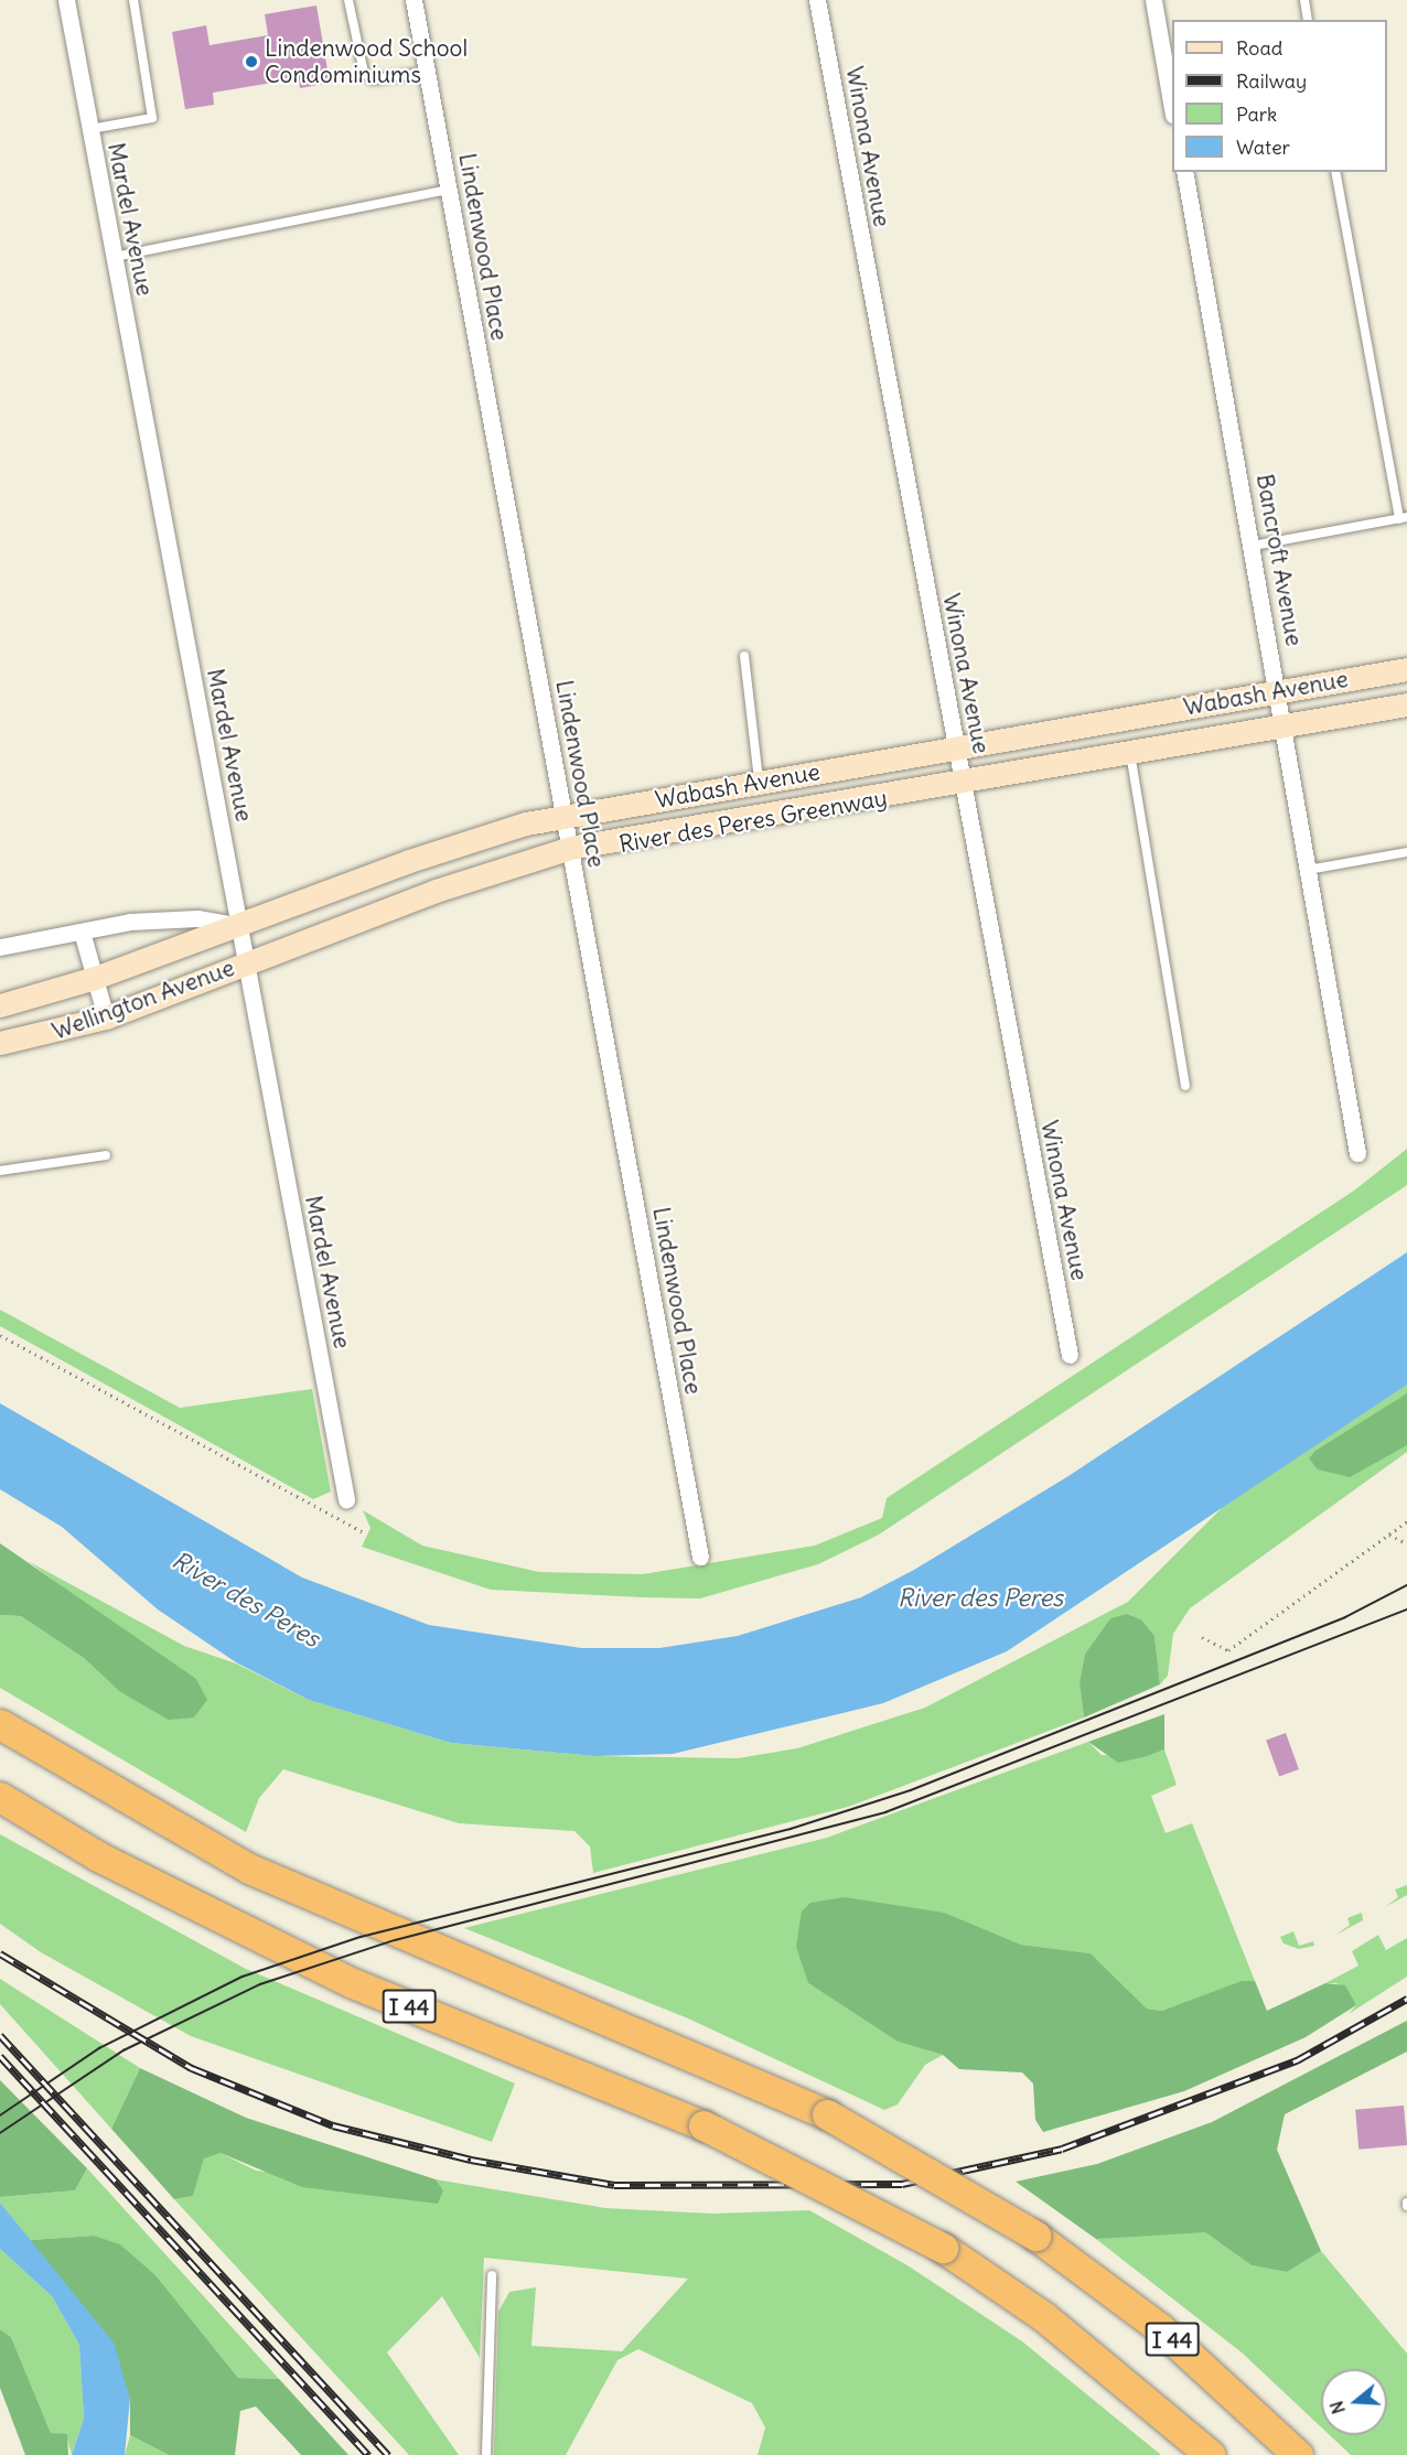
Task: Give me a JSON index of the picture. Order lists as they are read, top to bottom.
{
  "streets": {
    "highway": ["I 44"],
    "main road": ["Wabash Avenue", "Wellington Avenue"],
    "street": [
      "Winona Avenue",
      "Mardel Avenue",
      "Lindenwood Place",
      "Bancroft Avenue"
    ]
  },
  "crossings": [
    ["Winona Avenue", "Wabash Avenue"],
    ["Mardel Avenue", "Wabash Avenue"],
    ["Mardel Avenue", "Wellington Avenue"],
    ["Lindenwood Place", "Wabash Avenue"],
    ["Bancroft Avenue", "Wabash Avenue"],
    ["Wabash Avenue", "Wellington Avenue"]
  ],
  "water": ["River des Peres"],
  "places": ["Lindenwood School Condominiums"],
  "legend": [
    "Road",
    "Railway",
    "Park",
    "Water"
  ],
  "north": "left"
}
